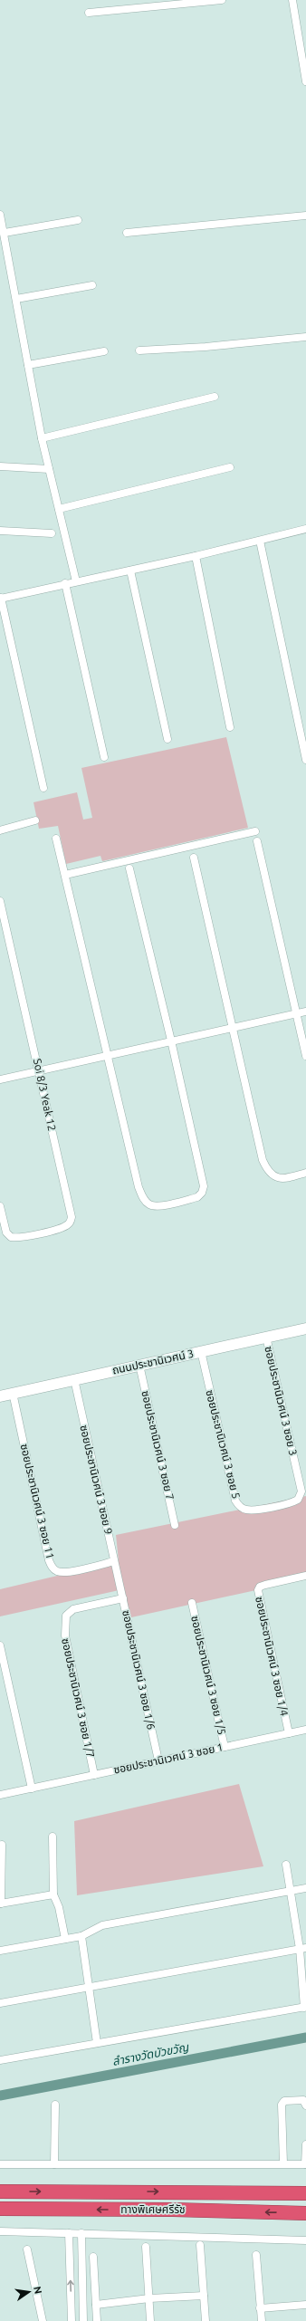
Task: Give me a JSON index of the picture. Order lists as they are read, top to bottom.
{
  "streets": {
    "highway": ["ทางพิเศษศรีรัช"],
    "street": [
      "Soi 8/3 Yeak 12",
      "ถนนประชานิเวศน์ 3",
      "ซอยประชานิเวศน์ 3 ซอย 3",
      "ซอยประชานิเวศน์ 3 ซอย 5",
      "ซอยประชานิเวศน์ 3 ซอย 7",
      "ซอยประชานิเวศน์ 3 ซอย 9",
      "ซอยประชานิเวศน์ 3 ซอย 11",
      "ซอยประชานิเวศน์ 3 ซอย 1/4",
      "ซอยประชานิเวศน์ 3 ซอย 1/6",
      "ซอยประชานิเวศน์ 3 ซอย 1/5",
      "ซอยประชานิเวศน์ 3 ซอย 1/7",
      "ซอยประชานิเวศน์ 3 ซอย 1"
    ]
  },
  "crossings": [
    ["ถนนประชานิเวศน์ 3", "ซอยประชานิเวศน์ 3 ซอย 3"],
    ["ถนนประชานิเวศน์ 3", "ซอยประชานิเวศน์ 3 ซอย 5"],
    ["ถนนประชานิเวศน์ 3", "ซอยประชานิเวศน์ 3 ซอย 7"],
    ["ถนนประชานิเวศน์ 3", "ซอยประชานิเวศน์ 3 ซอย 9"],
    ["ถนนประชานิเวศน์ 3", "ซอยประชานิเวศน์ 3 ซอย 11"],
    ["ซอยประชานิเวศน์ 3 ซอย 3", "ซอยประชานิเวศน์ 3 ซอย 5"],
    ["ซอยประชานิเวศน์ 3 ซอย 9", "ซอยประชานิเวศน์ 3 ซอย 11"],
    ["ซอยประชานิเวศน์ 3 ซอย 9", "ซอยประชานิเวศน์ 3 ซอย 1/6"],
    ["ซอยประชานิเวศน์ 3 ซอย 1/4", "ซอยประชานิเวศน์ 3 ซอย 1"],
    ["ซอยประชานิเวศน์ 3 ซอย 1/6", "ซอยประชานิเวศน์ 3 ซอย 1/7"],
    ["ซอยประชานิเวศน์ 3 ซอย 1/6", "ซอยประชานิเวศน์ 3 ซอย 1"],
    ["ซอยประชานิเวศน์ 3 ซอย 1/5", "ซอยประชานิเวศน์ 3 ซอย 1"],
    ["ซอยประชานิเวศน์ 3 ซอย 1/7", "ซอยประชานิเวศน์ 3 ซอย 1"]
  ],
  "water": ["ลำรางวัดบัวขวัญ"],
  "north": "right"
}
